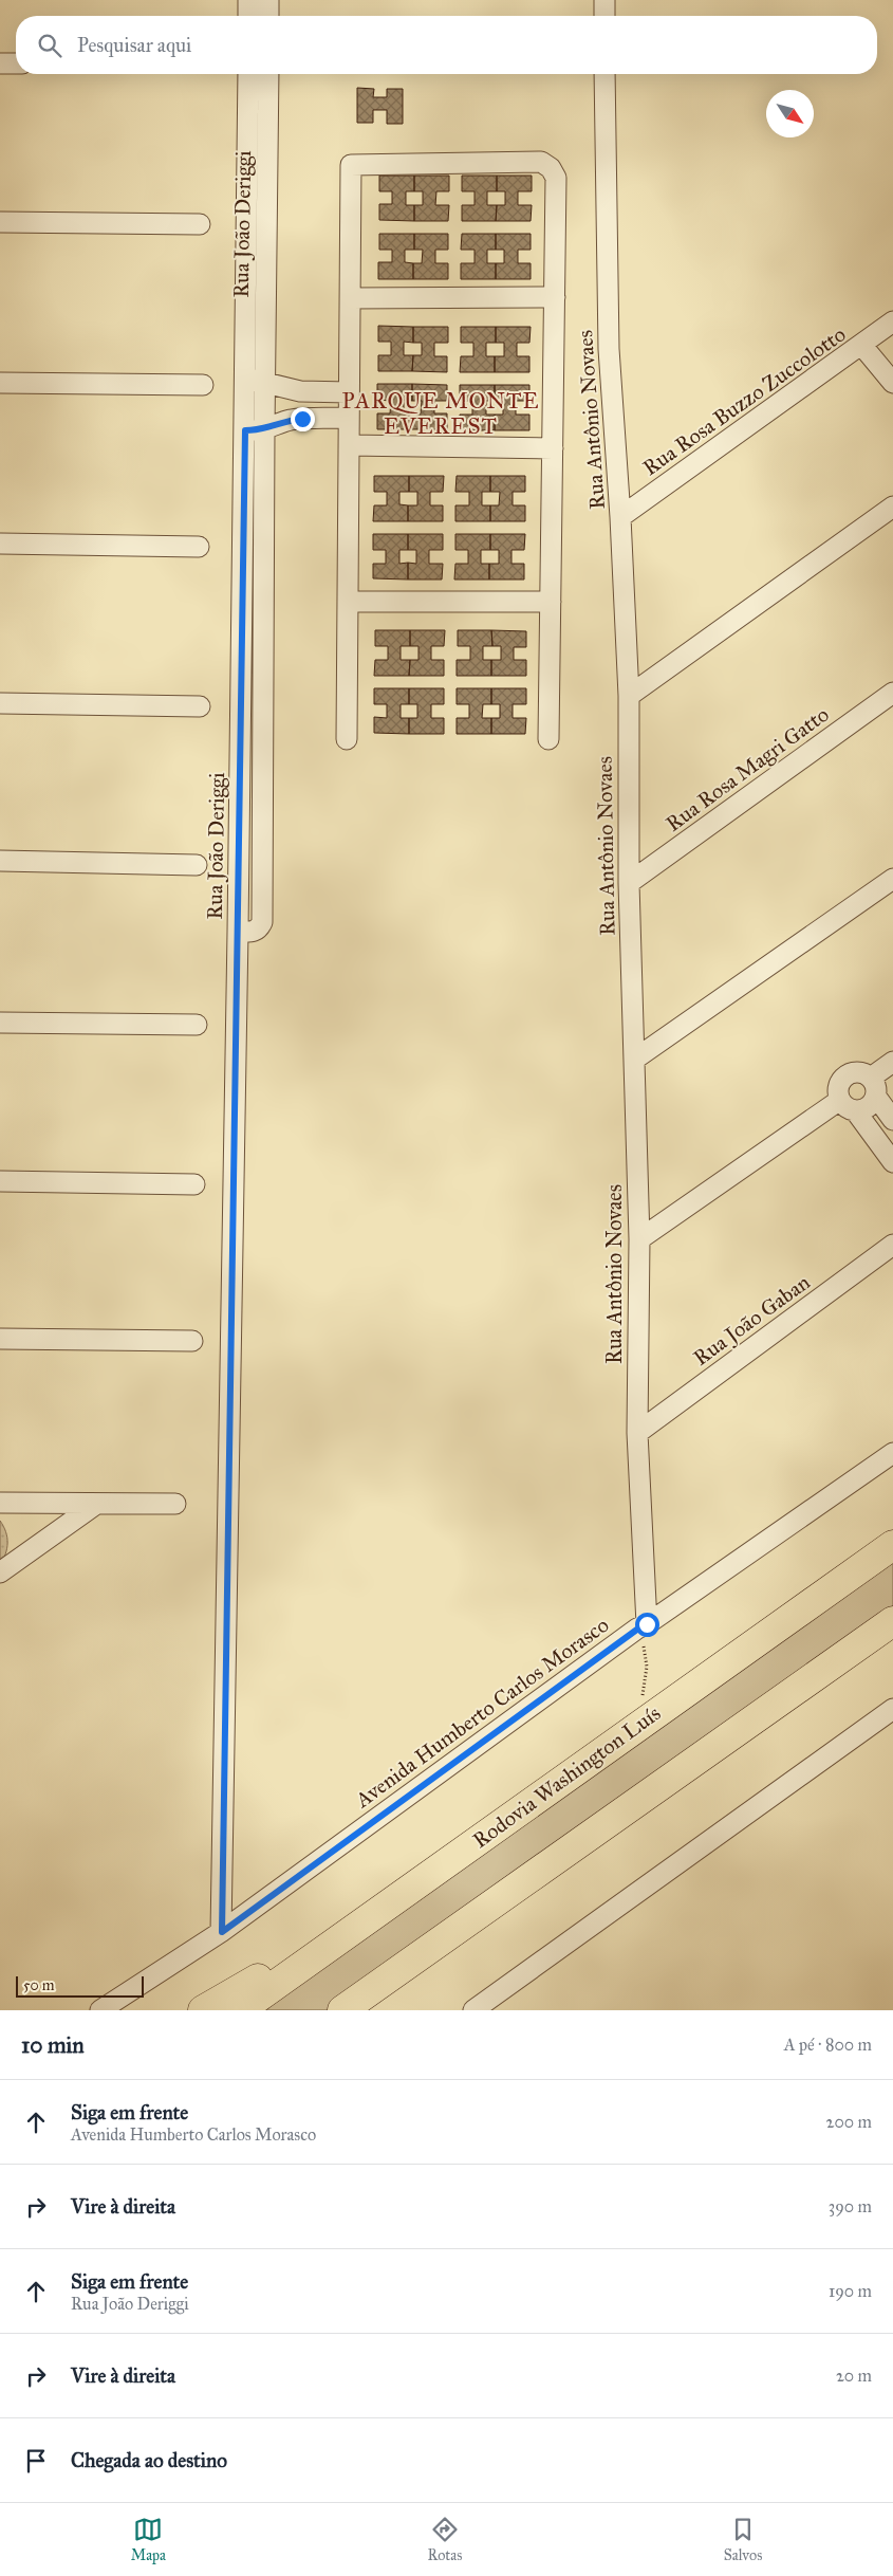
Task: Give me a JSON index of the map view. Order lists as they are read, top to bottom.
{
  "streets": {
    "highway": ["Rodovia Washington Luís"],
    "street": [
      "Rua João Deriggi",
      "Rua Rosa Buzzo Zuccolotto",
      "Rua Antônio Novaes",
      "Rua Rosa Magri Gatto",
      "Rua João Gaban",
      "Avenida Humberto Carlos Morasco"
    ]
  },
  "crossings": [
    ["Rua João Deriggi", "Avenida Humberto Carlos Morasco"],
    ["Rua Rosa Buzzo Zuccolotto", "Rua Antônio Novaes"],
    ["Rua Antônio Novaes", "Rua Rosa Magri Gatto"],
    ["Rua Antônio Novaes", "Rua João Gaban"],
    ["Rua Antônio Novaes", "Avenida Humberto Carlos Morasco"]
  ],
  "districts": ["PARQUE MONTE EVEREST"],
  "scale_bar": "50 m",
  "north": "bottom right",
  "page": {
    "search": "Pesquisar aqui",
    "scale": "50 m",
    "heading": ["10 min", "A pé · 800 m"],
    "list": [
      ["Siga em frente", "Avenida Humberto Carlos Morasco", "200 m"],
      ["Vire à direita", "390 m"],
      ["Siga em frente", "Rua João Deriggi", "190 m"],
      ["Vire à direita", "20 m"],
      "Chegada ao destino"
    ],
    "nav": ["Mapa", "Rotas", "Salvos"]
  }
}
